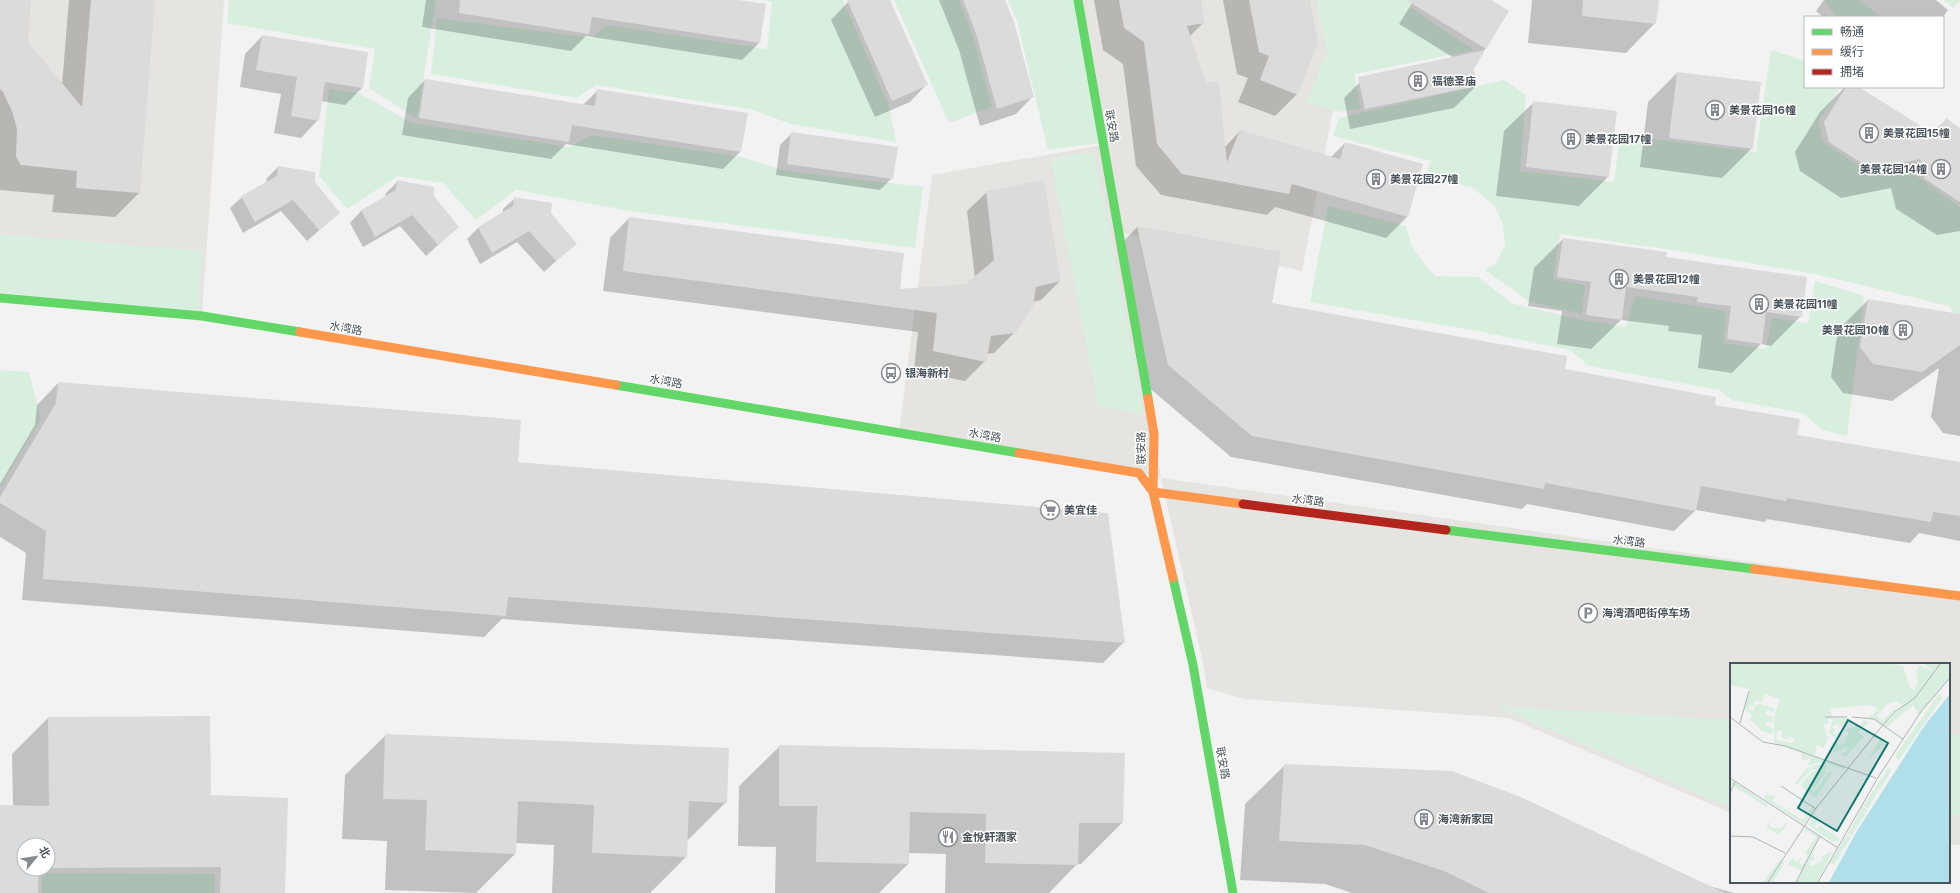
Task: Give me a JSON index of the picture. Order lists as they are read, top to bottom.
{
  "streets": {
    "street": ["联安路", "水湾路"]
  },
  "crossings": [
    ["联安路", "水湾路"]
  ],
  "places": {
    "building": [
      "福德圣庙",
      "美景花园16幢",
      "美景花园15幢",
      "美景花园17幢",
      "美景花园14幢",
      "美景花园27幢",
      "美景花园12幢",
      "美景花园11幢",
      "美景花园10幢",
      "海湾新家园"
    ],
    "bus stop": ["银海新村"],
    "supermarket": ["美宜佳"],
    "parking": ["海湾酒吧街停车场"],
    "restaurant": ["金悅軒酒家"]
  },
  "legend": ["畅通", "缓行", "拥堵"],
  "north": "top right"
}
